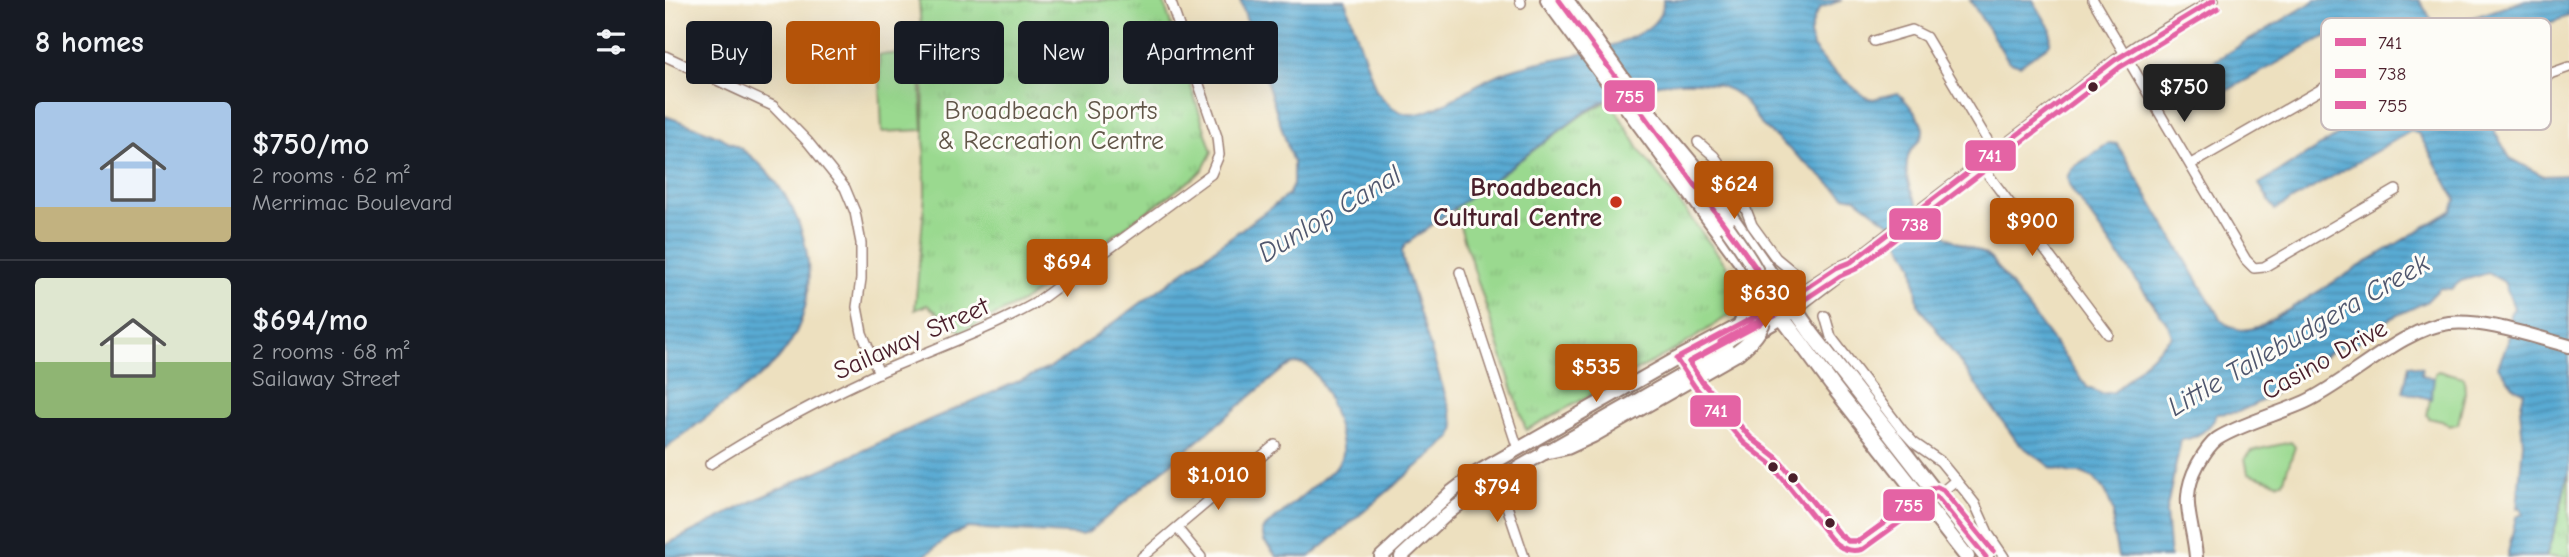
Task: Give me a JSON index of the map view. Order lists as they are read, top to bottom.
{
  "streets": {
    "main road": ["Casino Drive"],
    "street": ["Sailaway Street"]
  },
  "water": ["Dunlop Canal", "Little Tallebudgera Creek"],
  "parks": ["Broadbeach Sports & Recreation Centre"],
  "places": ["Broadbeach Cultural Centre"],
  "lines": ["transit line 741", "transit line 755", "transit line 738"],
  "legend": ["741", "738", "755"],
  "page": {
    "heading": "8 homes",
    "chip": [
      "Buy",
      "Rent",
      "Filters",
      "New",
      "Apartment"
    ],
    "price": [
      "$750",
      "$624",
      "$900",
      "$694",
      "$630",
      "$535",
      "$1,010",
      "$794"
    ],
    "list": [
      {
        "name": "$750/mo",
        "note": "2 rooms · 62 m² · Merrimac Boulevard"
      },
      {
        "name": "$694/mo",
        "note": "2 rooms · 68 m² · Sailaway Street"
      }
    ]
  }
}
